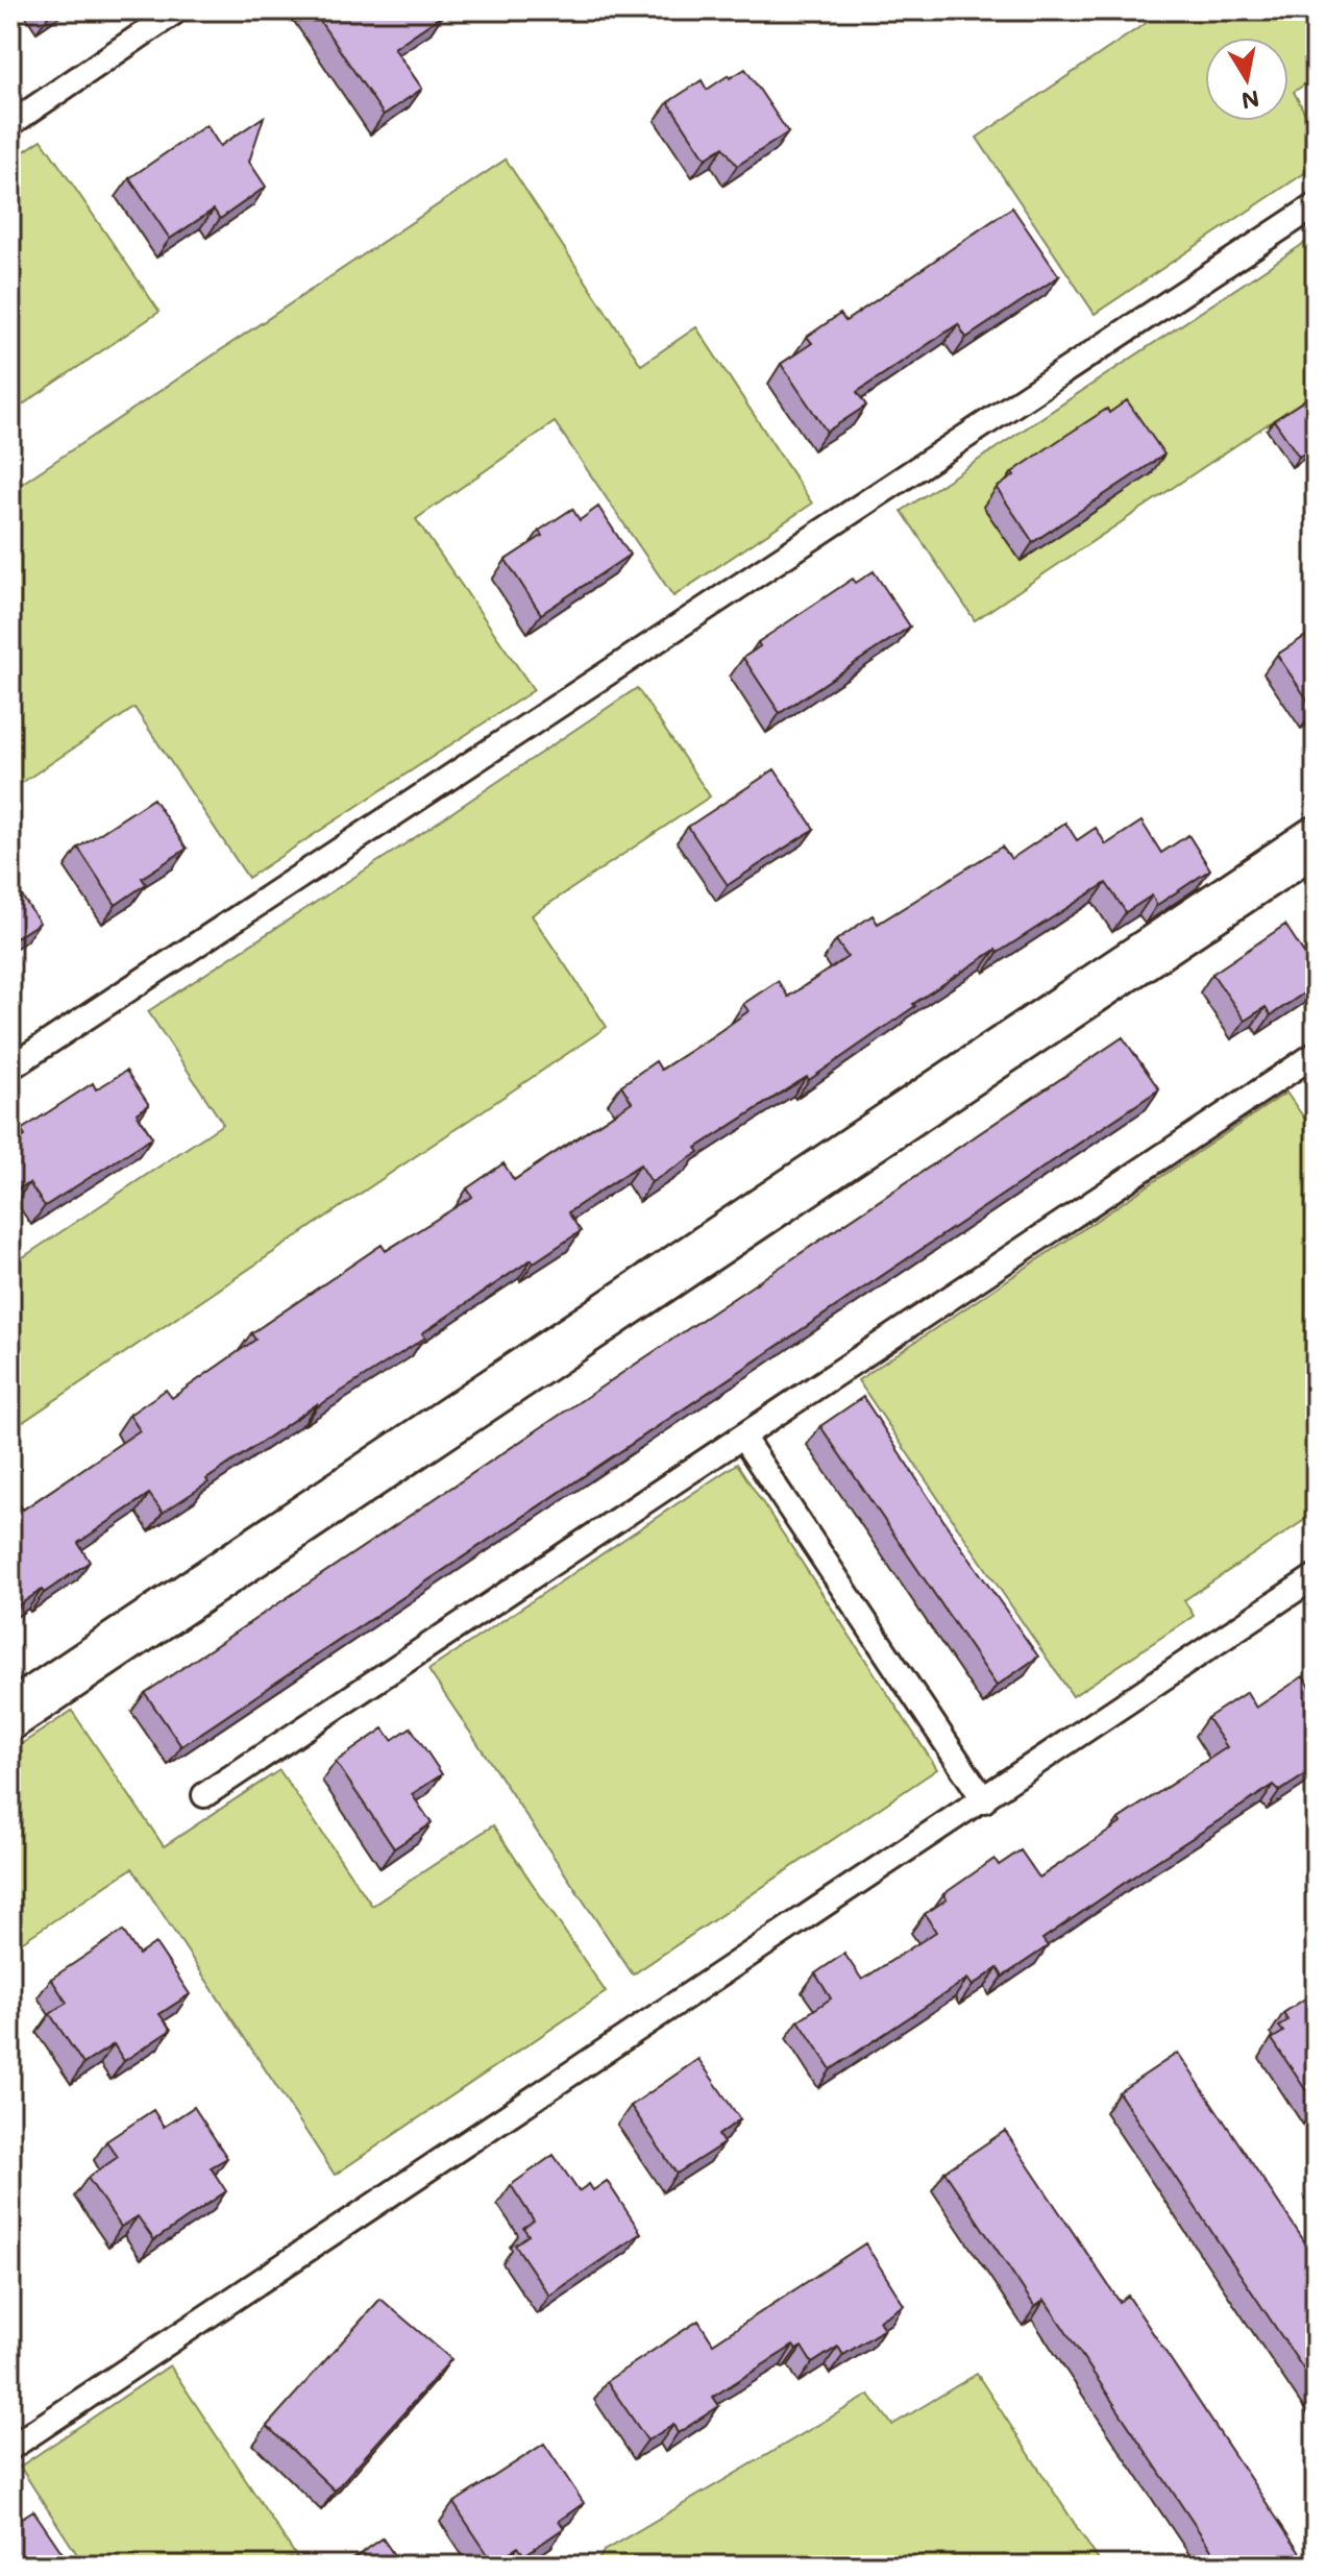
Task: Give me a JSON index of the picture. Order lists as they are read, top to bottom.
{
  "north": "bottom"
}
